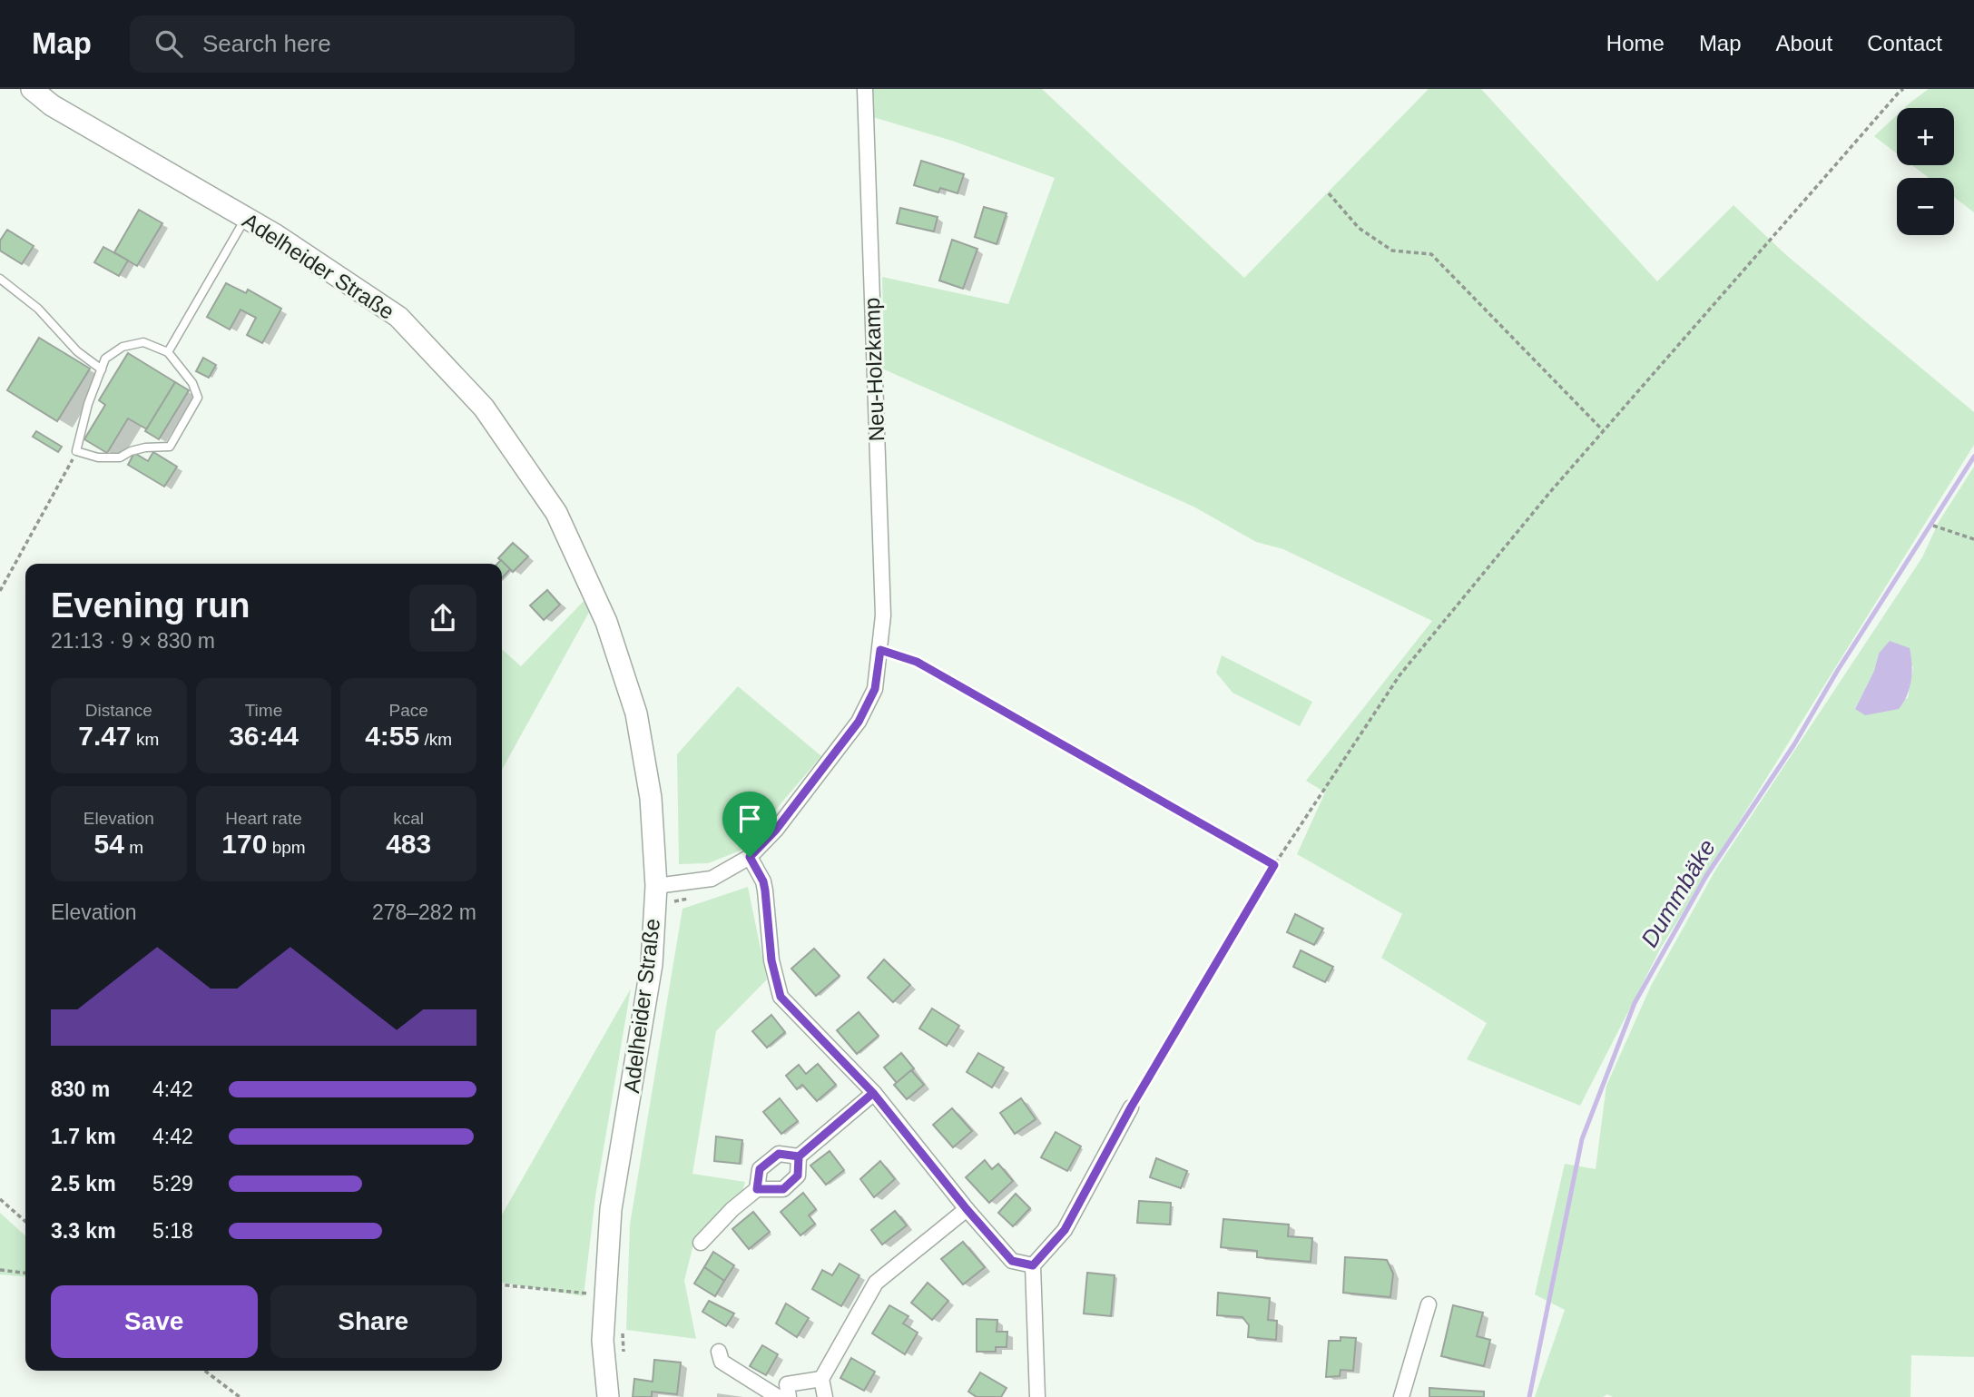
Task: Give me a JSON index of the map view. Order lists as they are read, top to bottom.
{
  "streets": {
    "street": ["Adelheider Straße", "Neu-Holzkamp"]
  },
  "crossings": [
    ["Adelheider Straße", "Neu-Holzkamp"]
  ],
  "water": ["Dummbäke"],
  "page": {
    "header": "Map",
    "search": "Search here",
    "nav": [
      "Home",
      "Map",
      "About",
      "Contact"
    ],
    "map_buttons": ["+", "−"],
    "heading": ["Evening run", "21:13 · 9 × 830 m"],
    "stats": [
      ["Distance", "7.47 km"],
      ["Time", "36:44"],
      ["Pace", "4:55 /km"],
      ["Elevation", "54 m"],
      ["Heart rate", "170 bpm"],
      ["kcal", "483"]
    ],
    "chart": ["Elevation", "278–282 m"],
    "list": [
      {
        "name": "830 m",
        "note": "4:42"
      },
      {
        "name": "1.7 km",
        "note": "4:42"
      },
      {
        "name": "2.5 km",
        "note": "5:29"
      },
      {
        "name": "3.3 km",
        "note": "5:18"
      }
    ],
    "buttons": ["Save", "Share"]
  }
}
